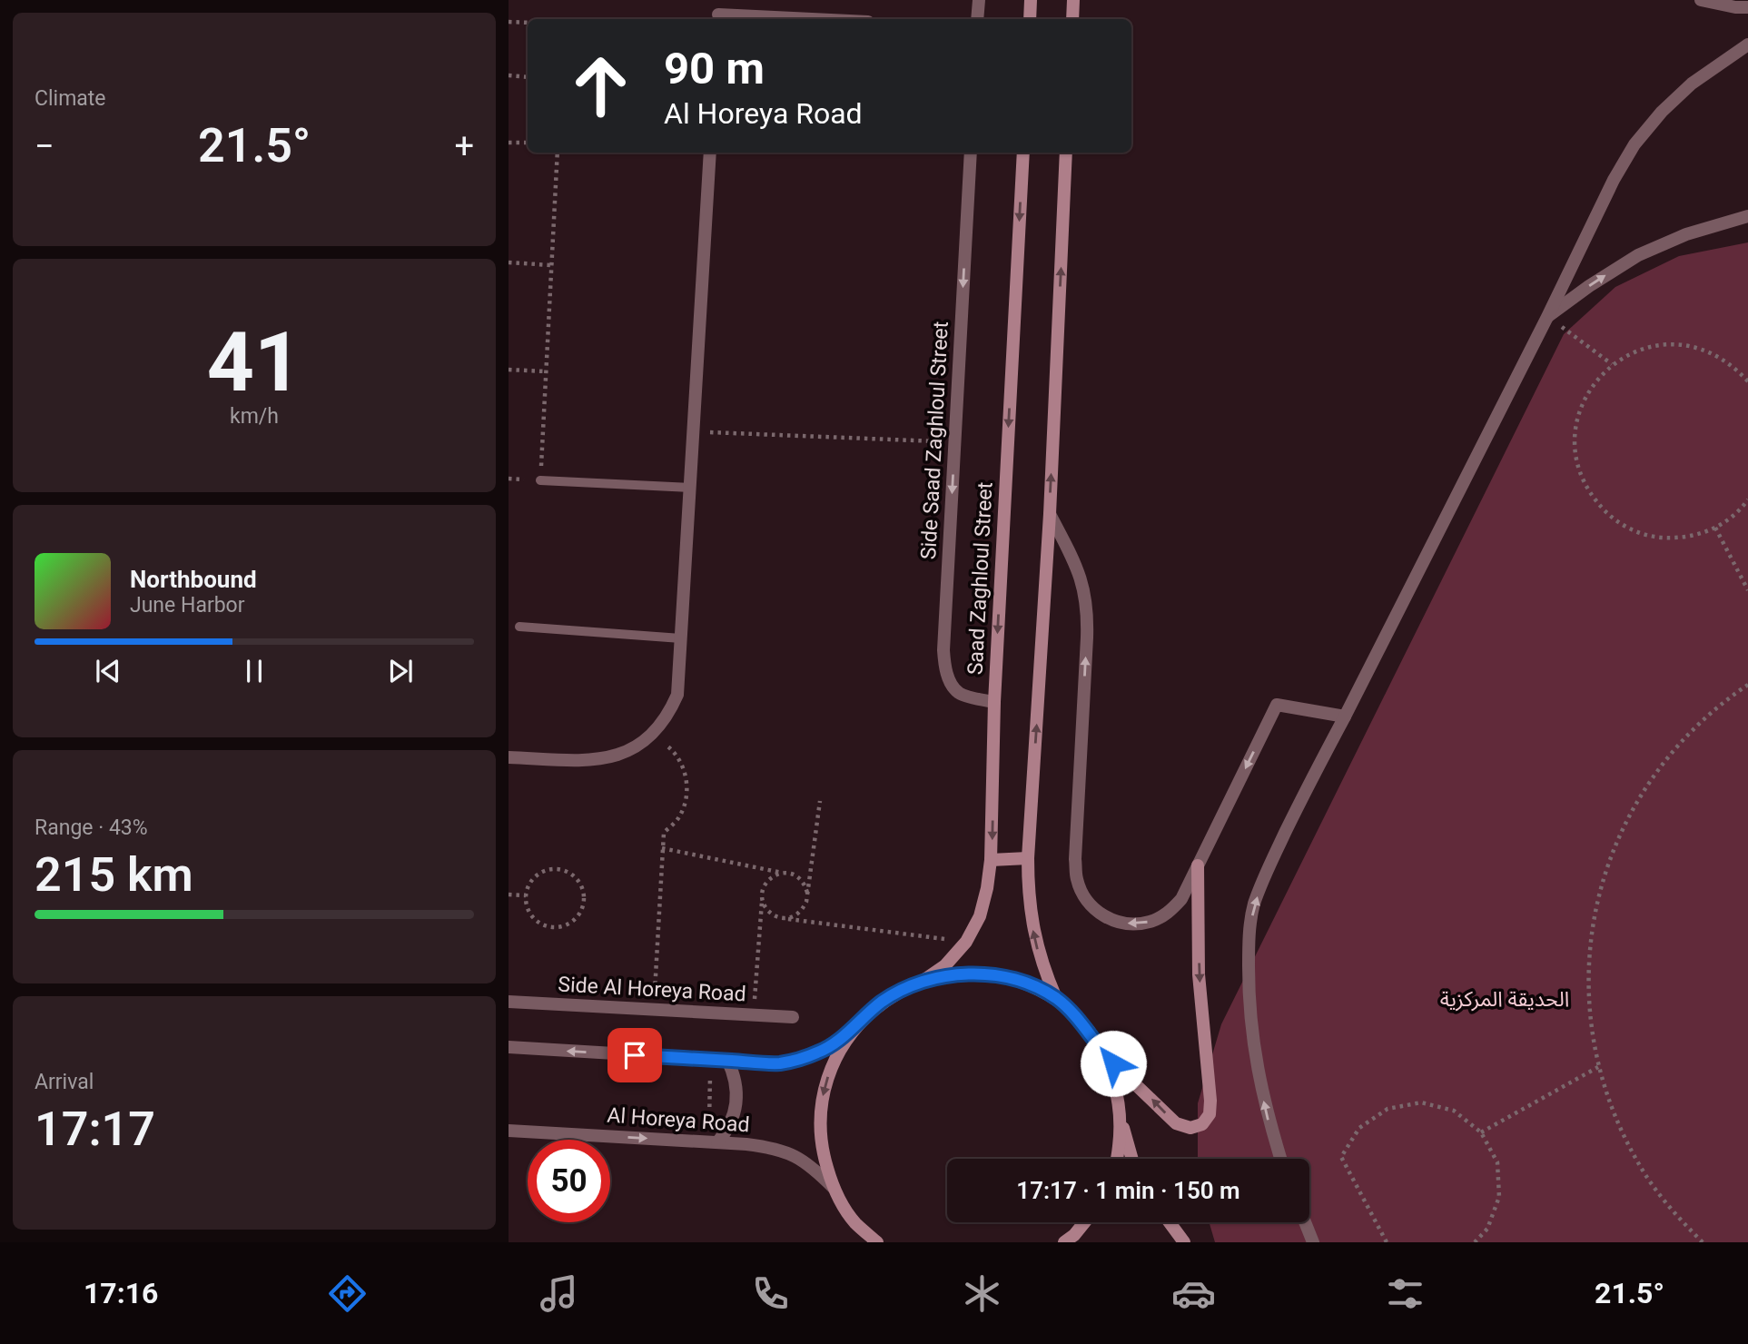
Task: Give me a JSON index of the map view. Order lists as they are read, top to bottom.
{
  "streets": {
    "main road": ["Saad Zaghloul Street"],
    "street": ["Side Saad Zaghloul Street", "Side Al Horeya Road", "Al Horeya Road"]
  },
  "crossings": [
    ["Side Saad Zaghloul Street", "Saad Zaghloul Street"]
  ],
  "one_way": ["Side Saad Zaghloul Street"],
  "parks": ["الحديقة المركزية"],
  "page": {
    "tile": [
      "Climate",
      ["41", "km/h"],
      ["Range · 43%", "215 km"],
      ["Arrival", "17:17"]
    ],
    "turn": ["90 m", "Al Horeya Road"],
    "heat": ["−", "21.5°", "+"],
    "song": ["Northbound", "June Harbor"],
    "limit": "50",
    "trip": "17:17 · 1 min · 150 m",
    "tabs": ["17:16", "21.5°"]
  }
}
